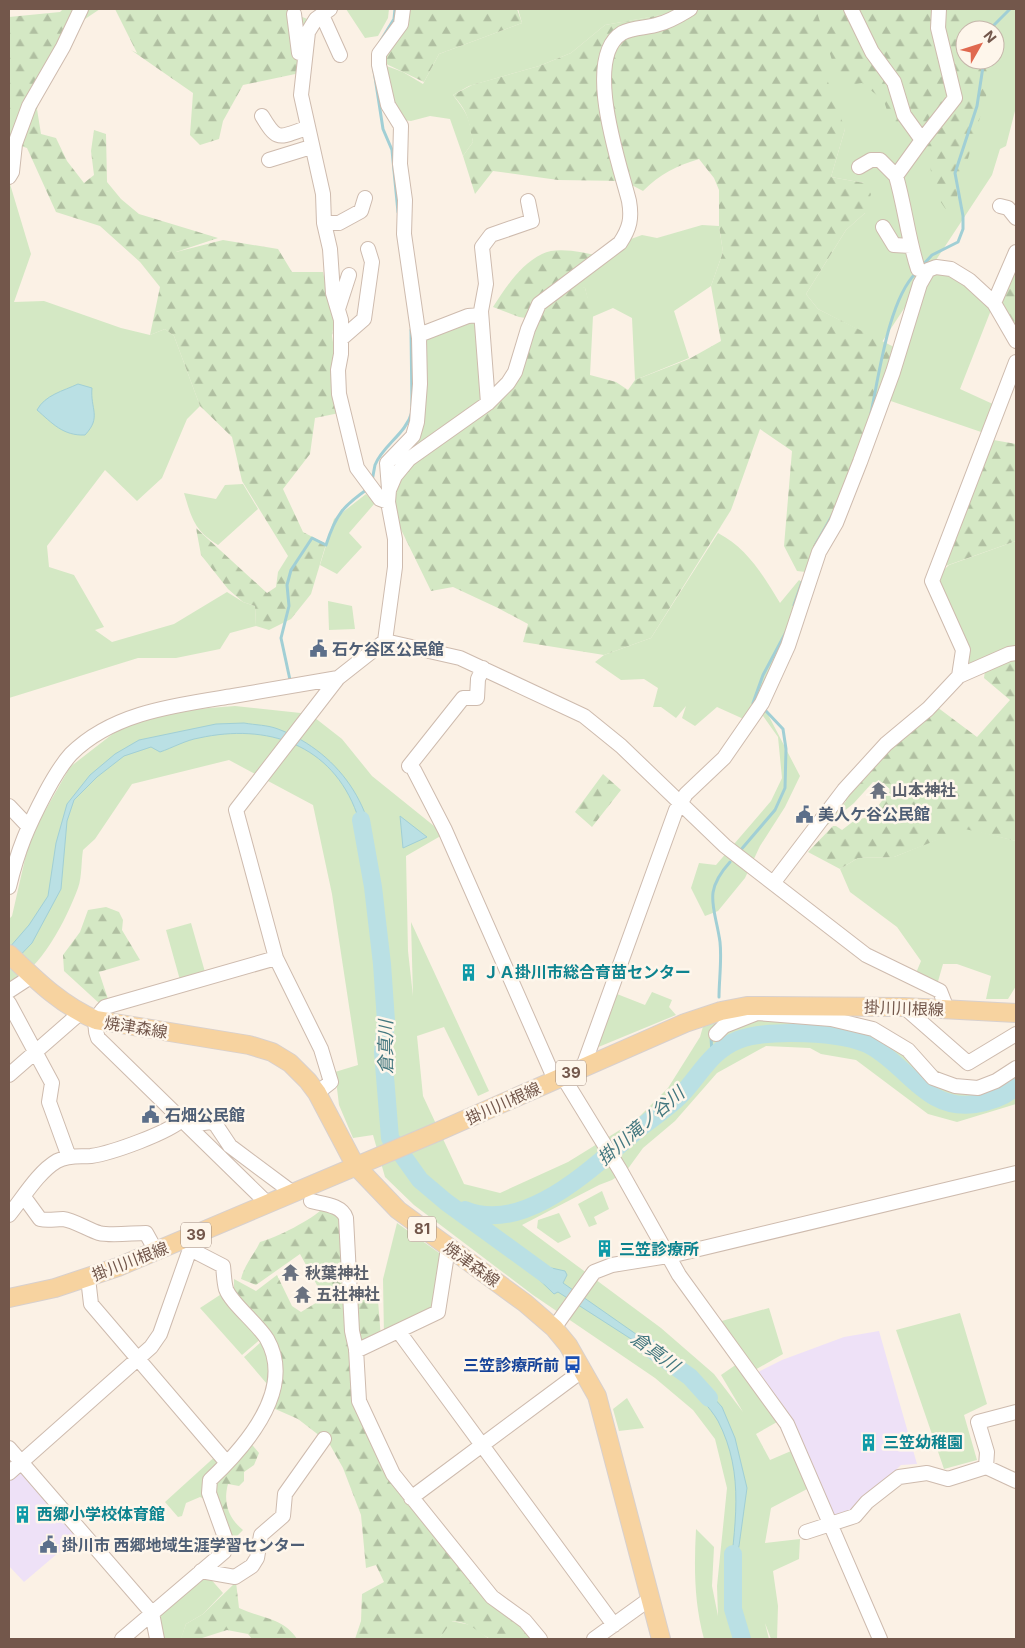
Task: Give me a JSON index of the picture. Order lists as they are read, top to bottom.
{
  "streets": {
    "main road": [
      "掛川川根線",
      "焼津森線",
      "39",
      "81"
    ]
  },
  "crossings": [
    ["掛川川根線", "焼津森線"]
  ],
  "water": ["倉真川", "掛川滝ノ谷川"],
  "places": {
    "public building": [
      "石ケ谷区公民館",
      "美人ケ谷公民館",
      "石畑公民館",
      "掛川市 西郷地域生涯学習センター"
    ],
    "temple": ["山本神社", "秋葉神社", "五社神社"],
    "building": [
      "ＪＡ掛川市総合育苗センター",
      "三笠診療所",
      "三笠幼稚園",
      "西郷小学校体育館"
    ],
    "bus stop": ["三笠診療所前"]
  },
  "north": "top right"
}
